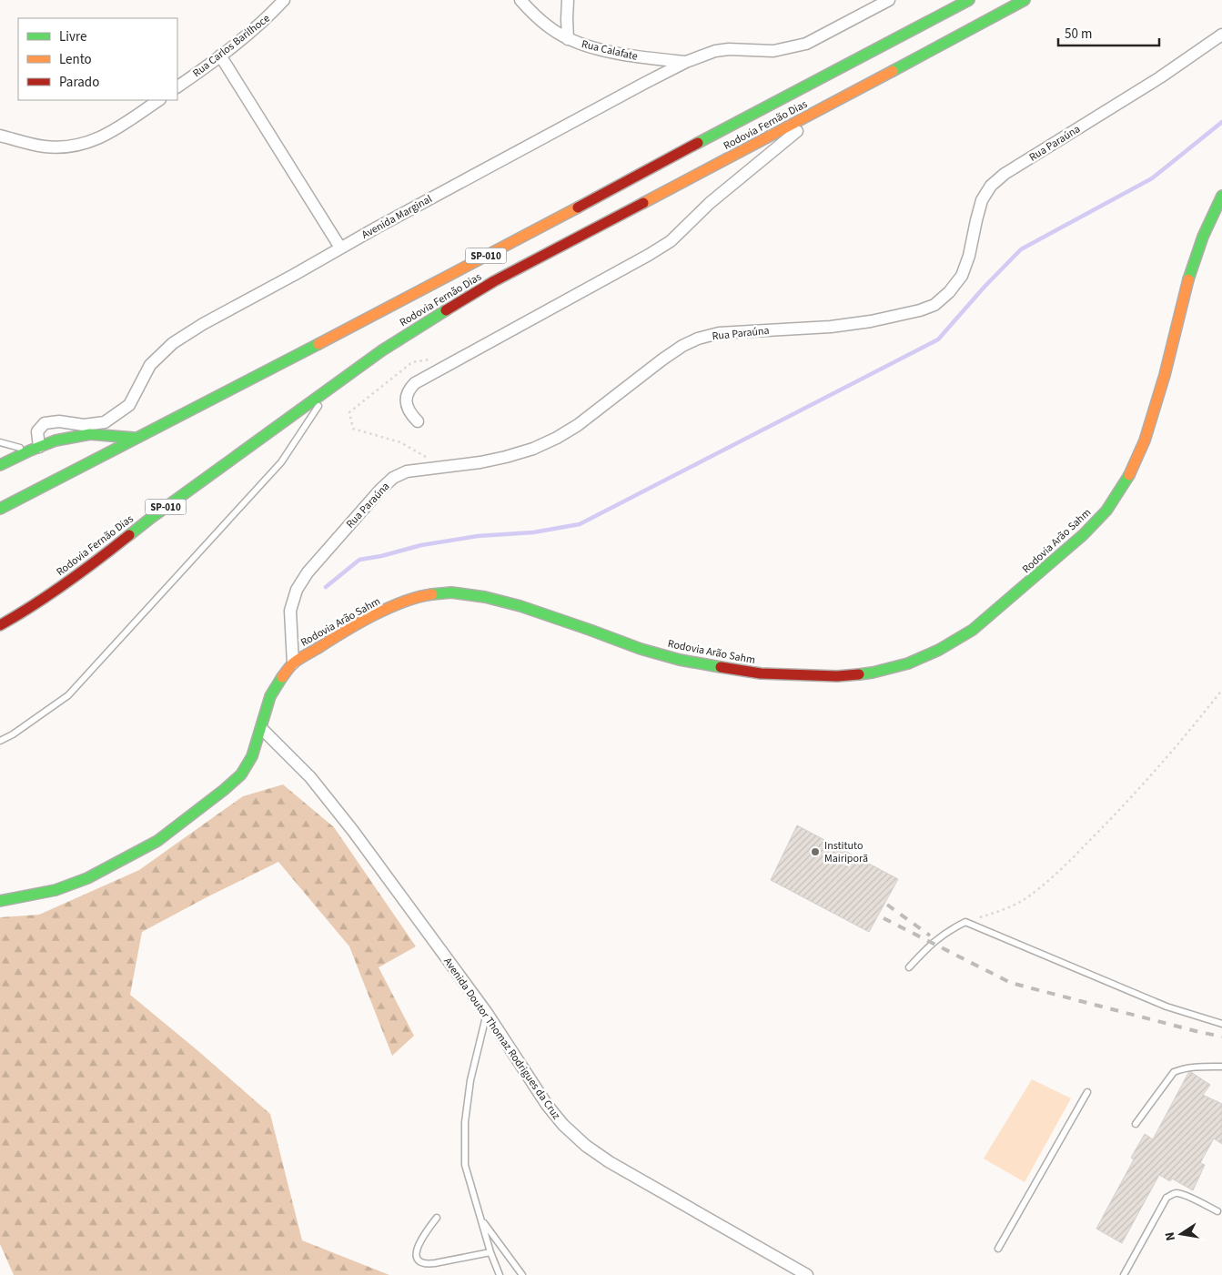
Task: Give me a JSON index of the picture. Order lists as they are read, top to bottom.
{
  "streets": {
    "main road": ["Rodovia Fernão Dias", "SP-010", "Rodovia Arão Sahm"],
    "street": [
      "Rua Carlos Barilhoce",
      "Rua Calafate",
      "Rua Paraúna",
      "Avenida Marginal",
      "Avenida Doutor Thomaz Rodrigues da Cruz"
    ]
  },
  "crossings": [
    ["Rua Calafate", "Avenida Marginal"],
    ["Rua Paraúna", "Rodovia Arão Sahm"],
    ["Rodovia Arão Sahm", "Avenida Doutor Thomaz Rodrigues da Cruz"]
  ],
  "places": ["Instituto Mairiporã"],
  "legend": ["Livre", "Lento", "Parado"],
  "scale_bar": "50 m",
  "north": "left"
}
